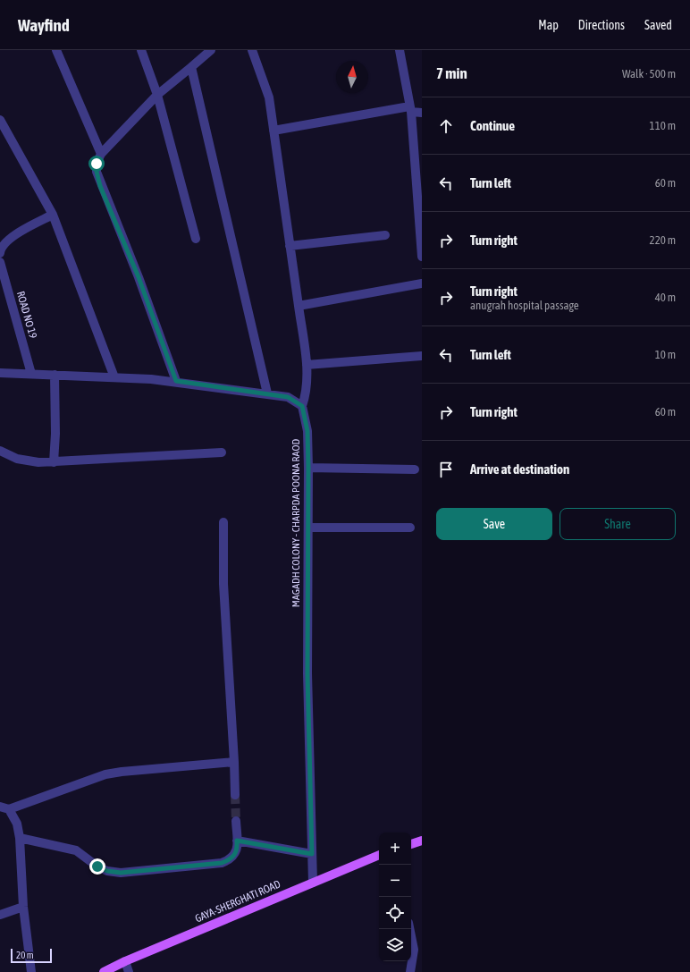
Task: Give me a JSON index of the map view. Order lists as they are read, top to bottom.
{
  "streets": {
    "main road": ["GAYA-SHERGHATI ROAD"],
    "street": ["ROAD NO 19", "MAGADH COLONY - CHARPDA POONA RAOD"]
  },
  "crossings": [
    ["MAGADH COLONY - CHARPDA POONA RAOD", "GAYA-SHERGHATI ROAD"]
  ],
  "scale_bar": "20 m",
  "north": "top",
  "page": {
    "header": "Wayfind",
    "nav": ["Map", "Directions", "Saved"],
    "heading": ["7 min", "Walk · 500 m"],
    "list": [
      ["Continue", "110 m"],
      ["Turn left", "60 m"],
      ["Turn right", "220 m"],
      ["Turn right", "anugrah hospital passage", "40 m"],
      ["Turn left", "10 m"],
      ["Turn right", "60 m"],
      "Arrive at destination"
    ],
    "buttons": ["Save", "Share"],
    "map_buttons": ["+", "−"],
    "scale": "20 m"
  }
}
